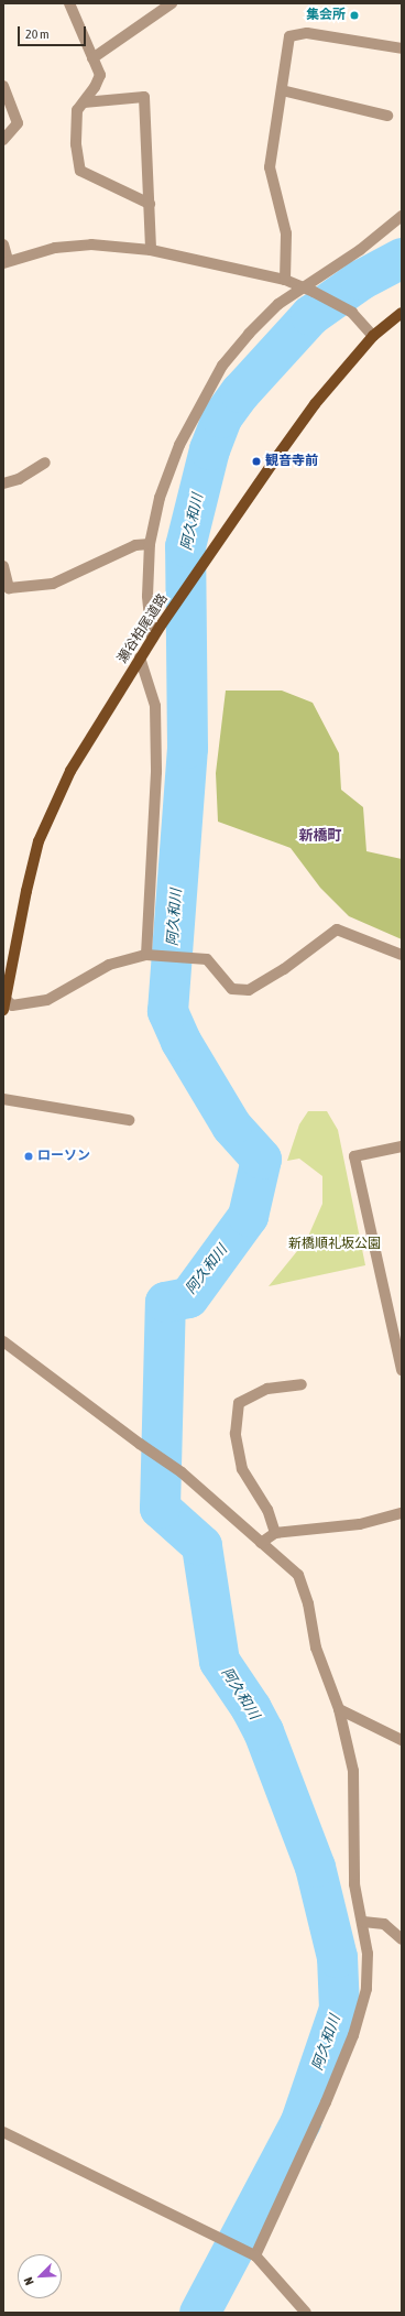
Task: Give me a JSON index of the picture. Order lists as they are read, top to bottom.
{
  "streets": {
    "main road": ["瀬谷柏尾道路"]
  },
  "districts": ["新橋町"],
  "water": ["阿久和川"],
  "parks": ["新橋順礼坂公園"],
  "places": ["集会所", "観音寺前", "ローソン"],
  "scale_bar": "20 m",
  "north": "bottom left"
}
